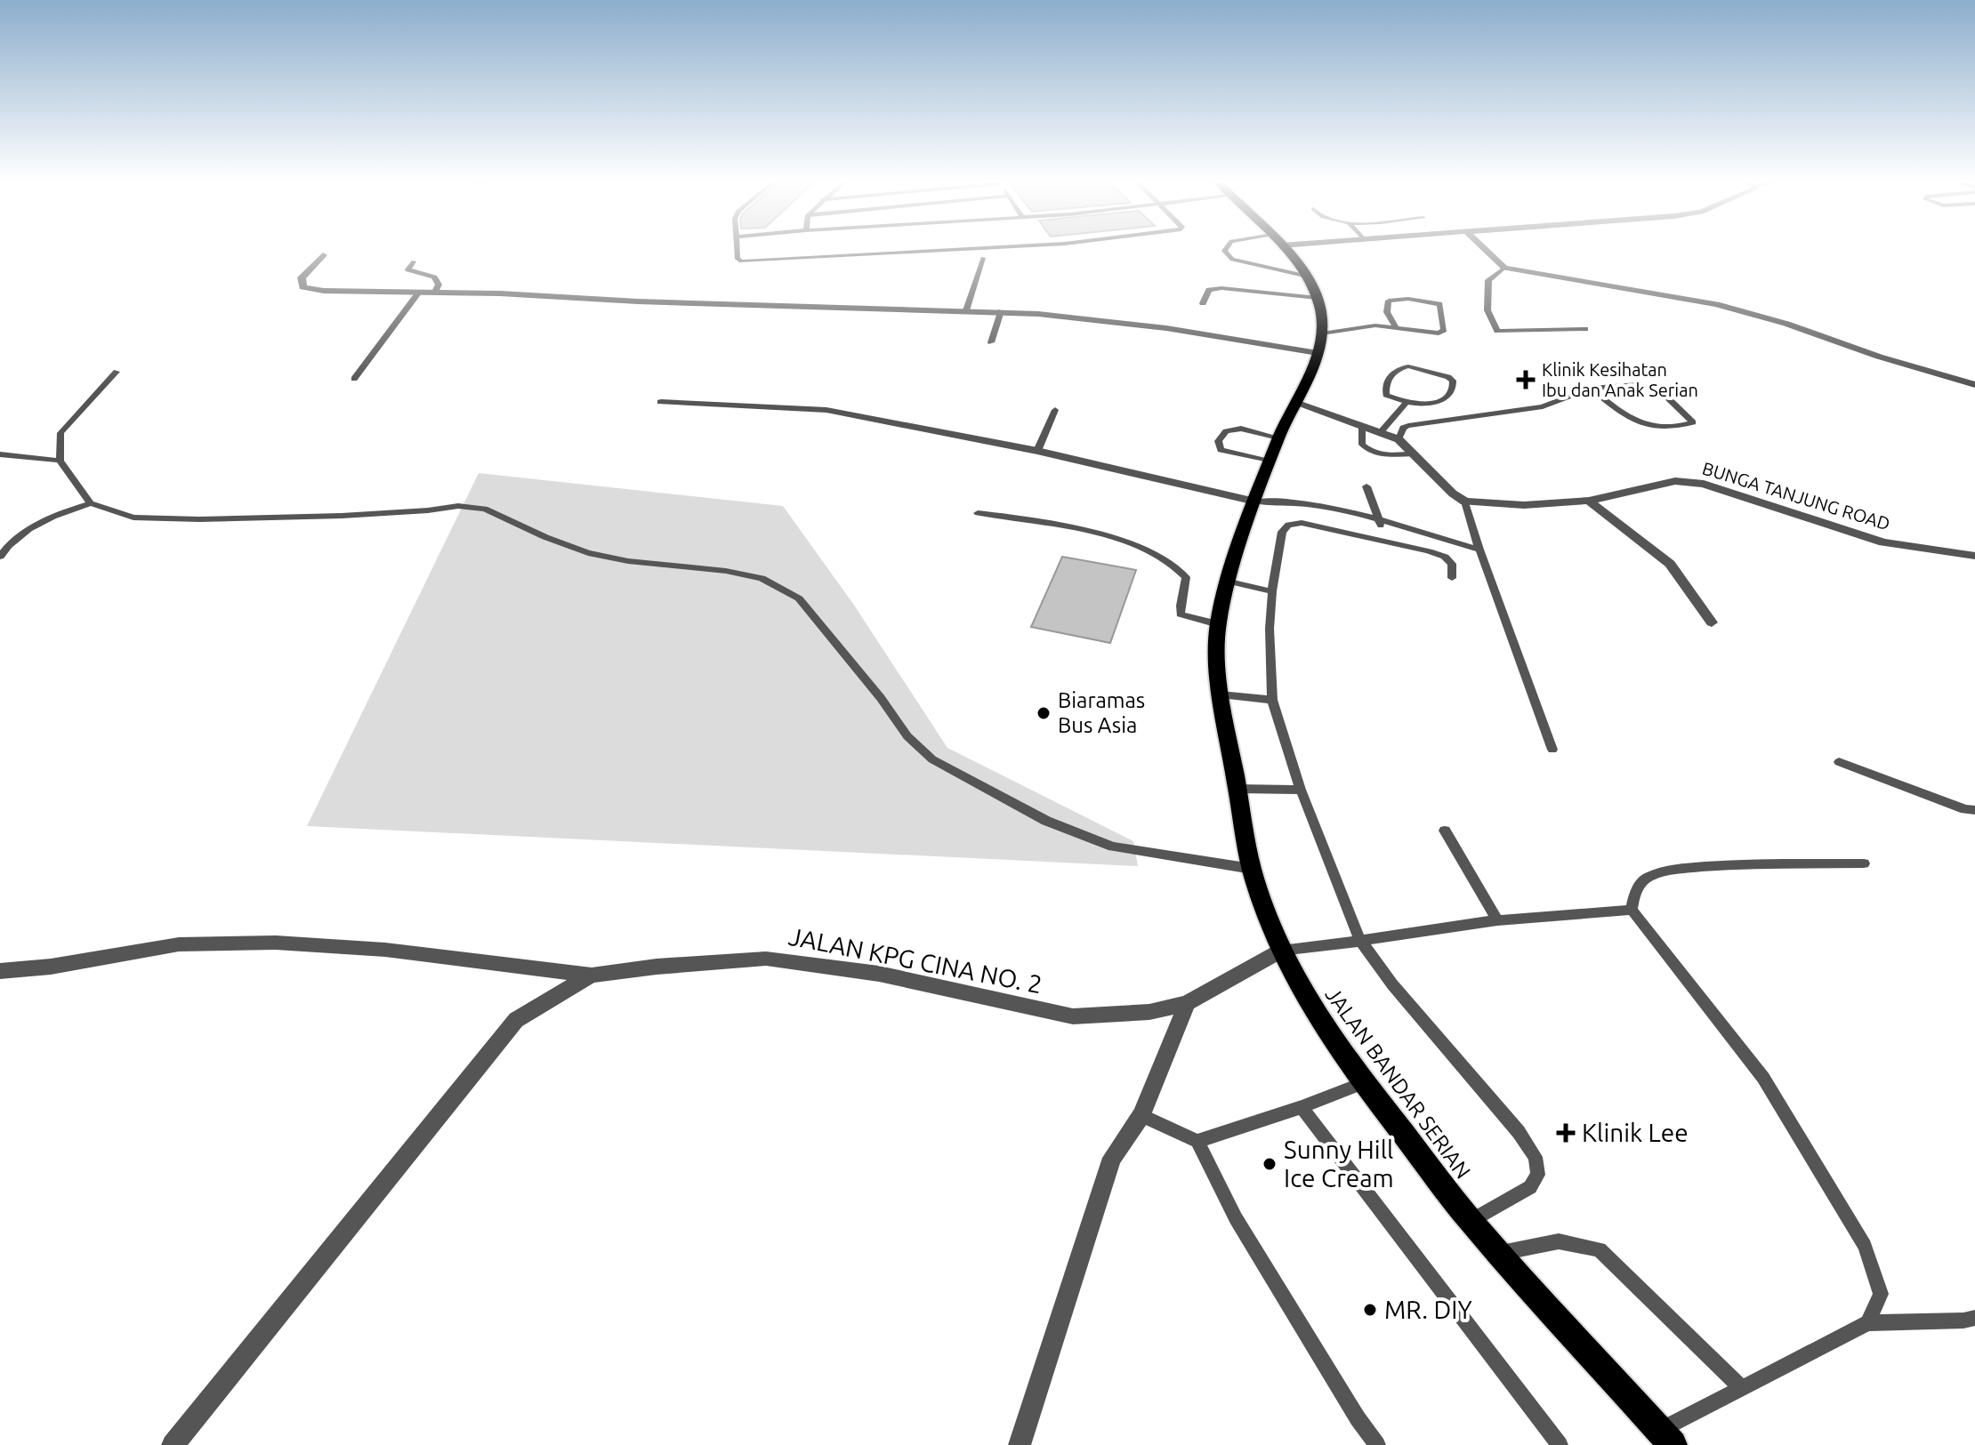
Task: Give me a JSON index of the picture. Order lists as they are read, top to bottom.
{
  "streets": {
    "main road": ["JALAN BANDAR SERIAN"],
    "street": ["BUNGA TANJUNG ROAD", "JALAN KPG CINA NO. 2"]
  },
  "crossings": [
    ["JALAN KPG CINA NO. 2", "JALAN BANDAR SERIAN"]
  ],
  "places": {
    "health": ["Klinik Kesihatan Ibu dan Anak Serian", "Klinik Lee"],
    "other": ["Biaramas Bus Asia", "Sunny Hill Ice Cream", "MR. DIY"]
  }
}
